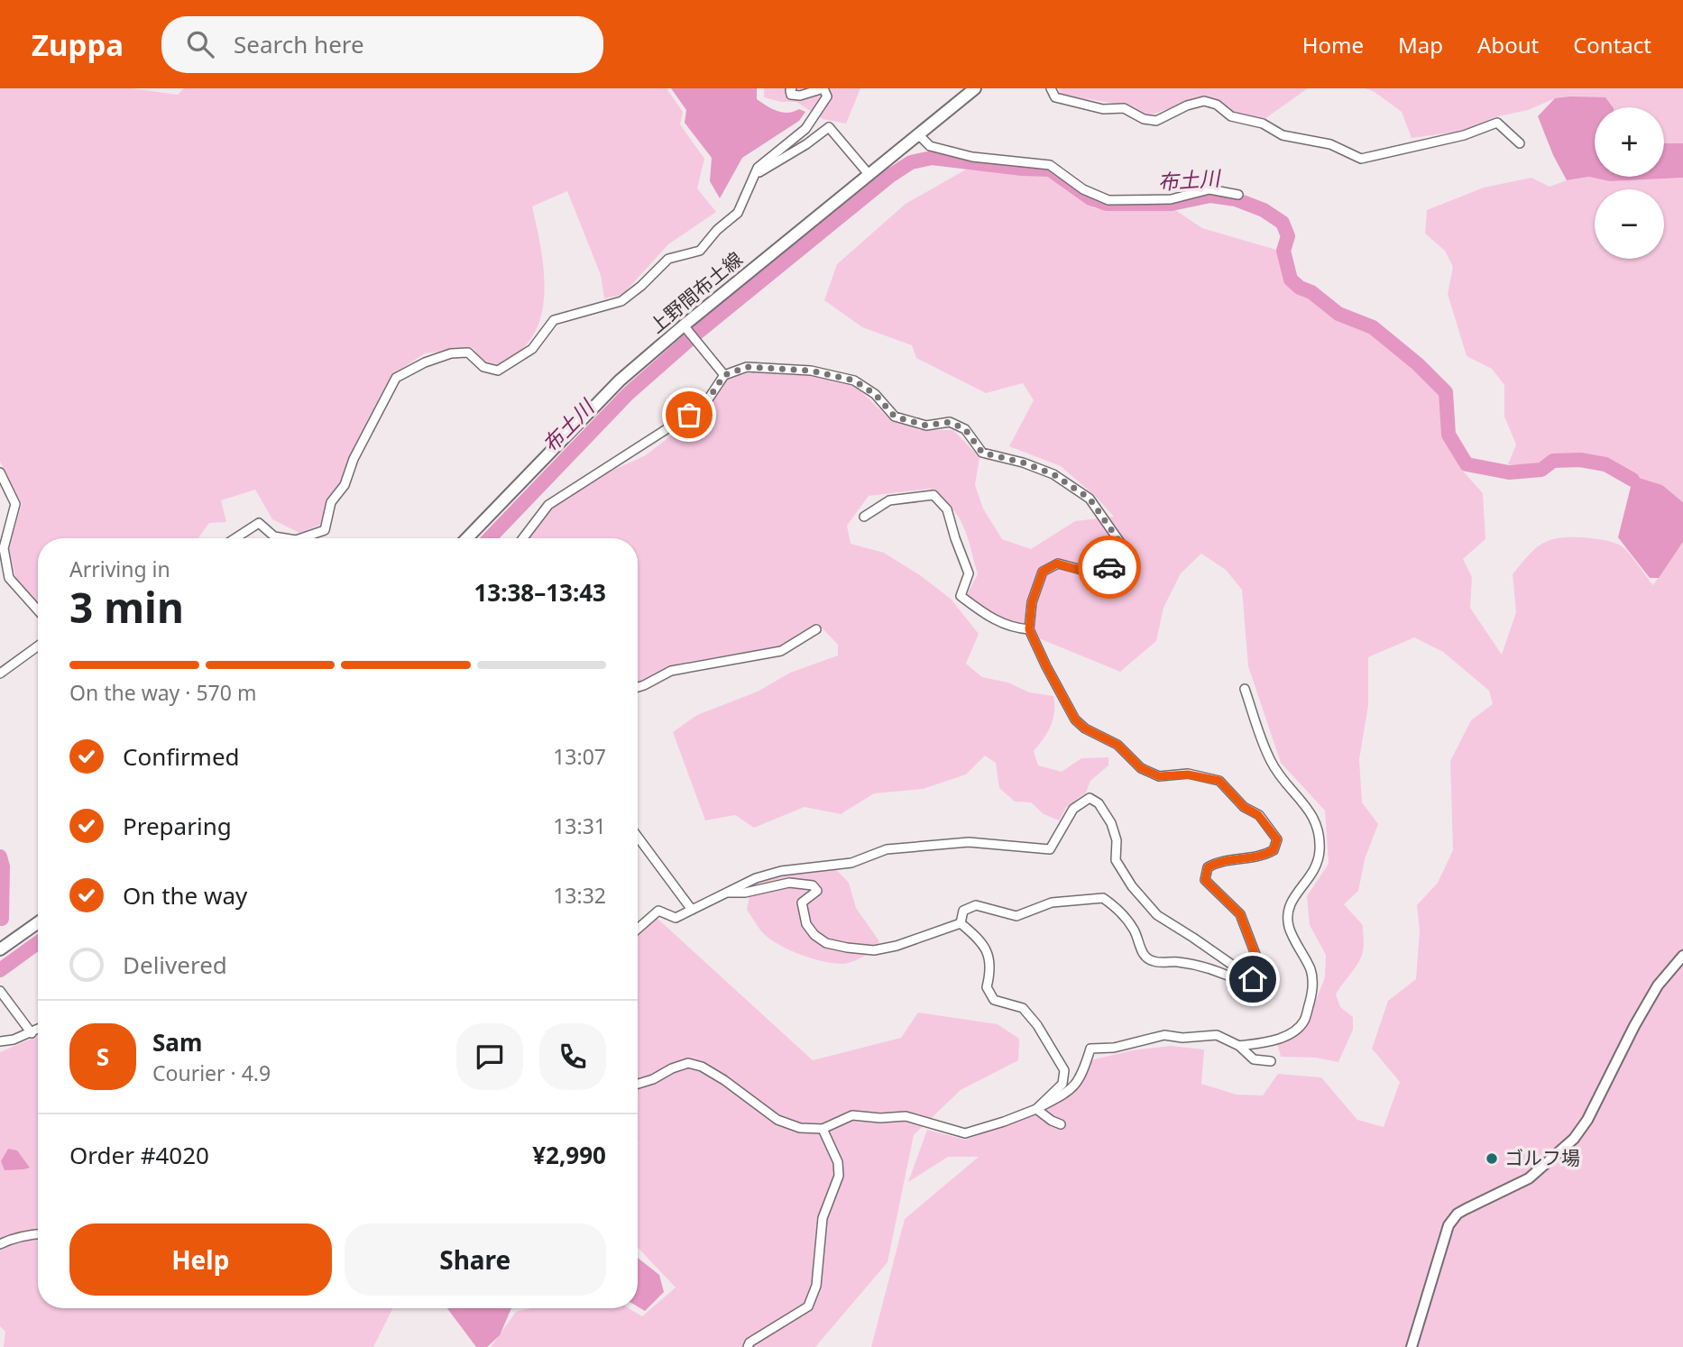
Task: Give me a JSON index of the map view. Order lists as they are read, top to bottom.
{
  "streets": {
    "main road": ["上野間布土線"]
  },
  "water": ["布土川"],
  "places": ["ゴルフ場"],
  "page": {
    "header": "Zuppa",
    "search": "Search here",
    "nav": [
      "Home",
      "Map",
      "About",
      "Contact"
    ],
    "map_buttons": ["+", "−"],
    "heading": ["3 min", "Arriving in", "13:38–13:43"],
    "panel": [
      "Sam",
      "Courier · 4.9",
      "Order #4020",
      "¥2,990"
    ],
    "bar": "On the way · 570 m",
    "list": [
      ["Confirmed", "13:07"],
      ["Preparing", "13:31"],
      ["On the way", "13:32"],
      "Delivered"
    ],
    "round": "S",
    "buttons": ["Help", "Share"]
  }
}
